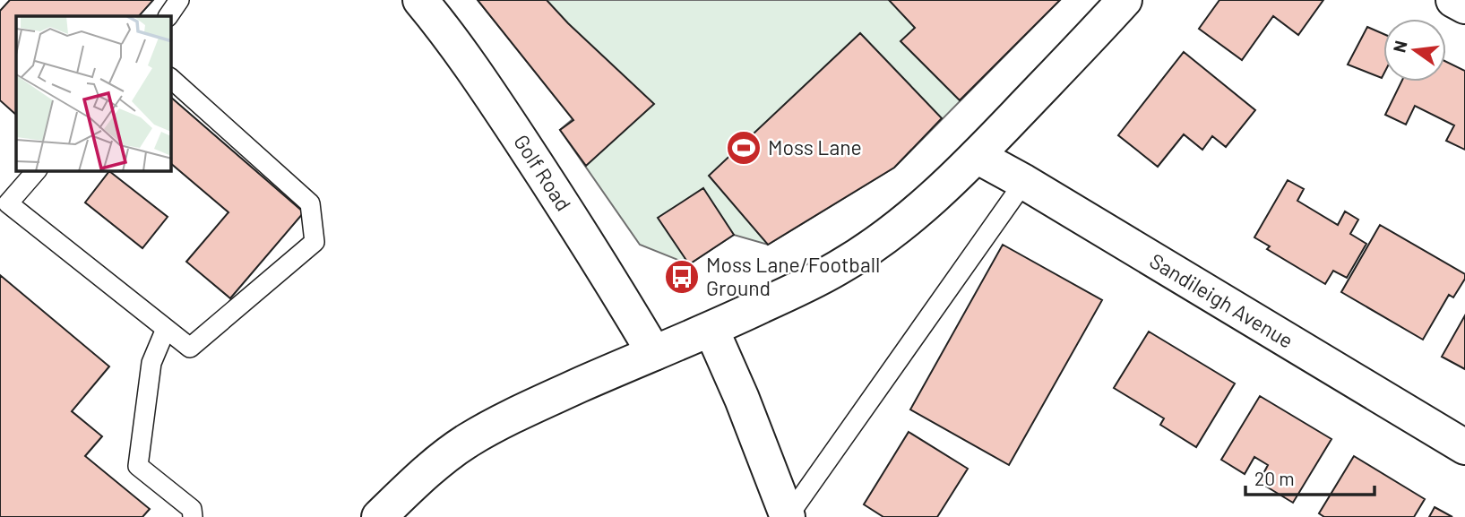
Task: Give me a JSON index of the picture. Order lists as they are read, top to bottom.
{
  "streets": {
    "street": ["Golf Road", "Sandileigh Avenue"]
  },
  "places": {
    "sports": ["Moss Lane"],
    "bus stop": ["Moss Lane/Football Ground"]
  },
  "scale_bar": "20 m",
  "north": "left"
}
